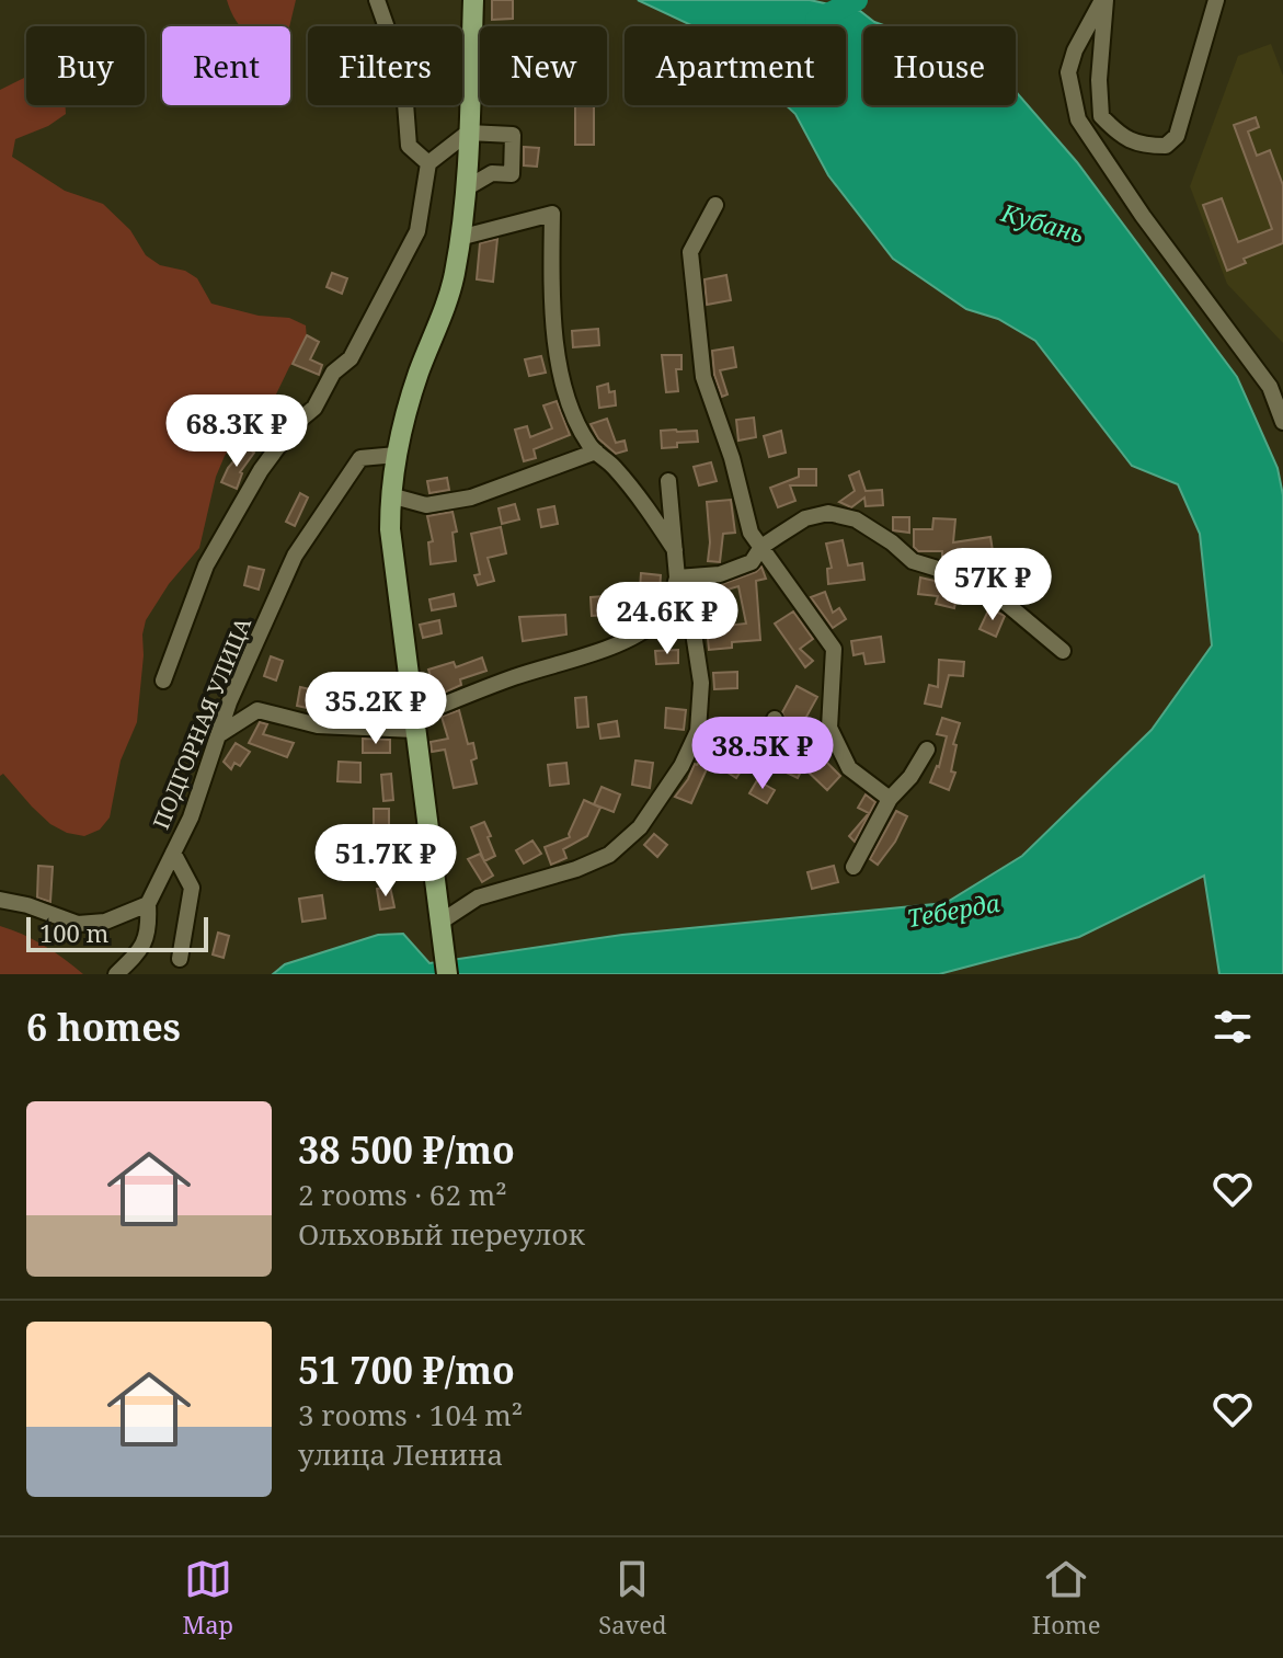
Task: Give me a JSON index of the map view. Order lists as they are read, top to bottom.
{
  "streets": {
    "street": ["ПОДГОРНАЯ УЛИЦА"]
  },
  "water": ["Кубань", "Теберда"],
  "scale_bar": "100 m",
  "page": {
    "chip": [
      "Buy",
      "Rent",
      "Filters",
      "New",
      "Apartment",
      "House"
    ],
    "price": [
      "68.3K ₽",
      "57K ₽",
      "24.6K ₽",
      "35.2K ₽",
      "38.5K ₽",
      "51.7K ₽"
    ],
    "scale": "100 m",
    "heading": "6 homes",
    "list": [
      {
        "name": "38 500 ₽/mo",
        "note": "2 rooms · 62 m² · Ольховый переулок"
      },
      {
        "name": "51 700 ₽/mo",
        "note": "3 rooms · 104 m² · улица Ленина"
      }
    ],
    "tabs": ["Map", "Saved", "Home"]
  }
}
